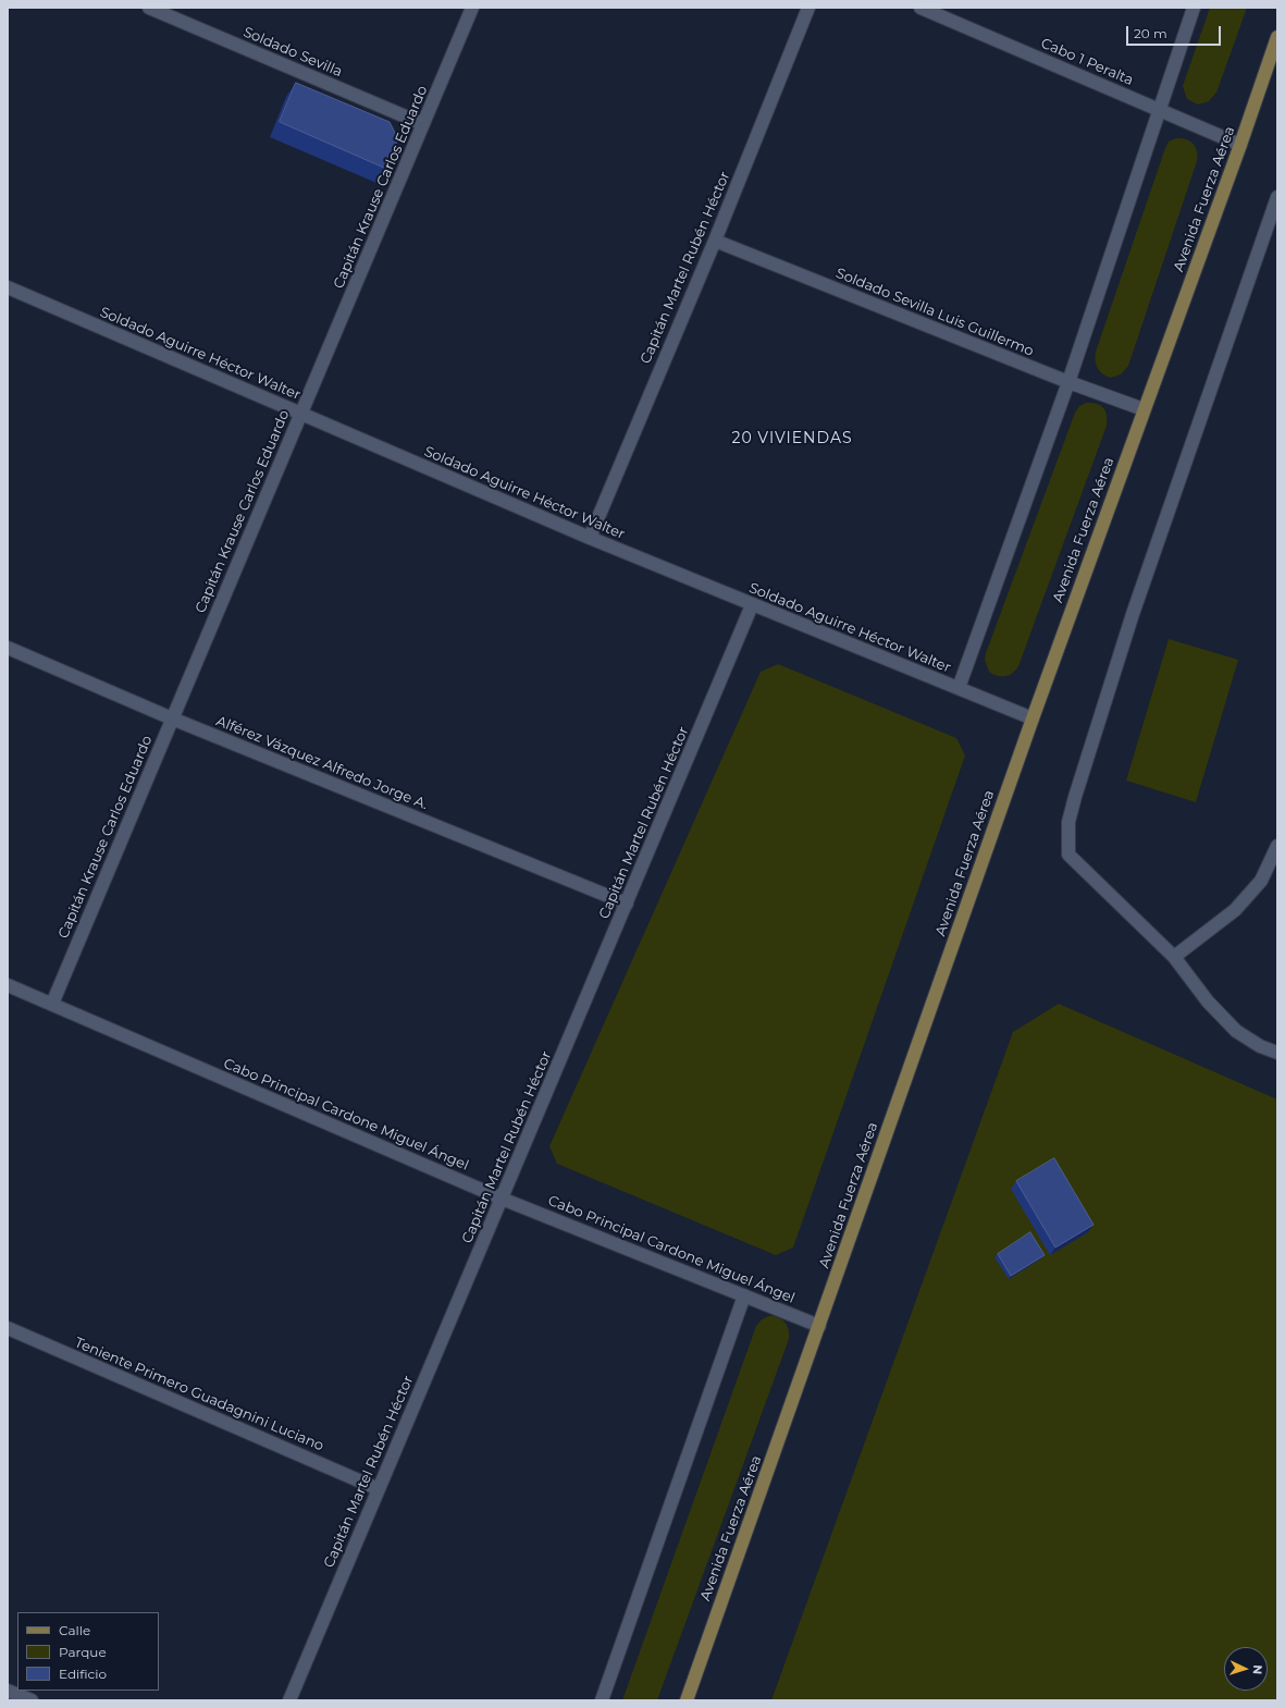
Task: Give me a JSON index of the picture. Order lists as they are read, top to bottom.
{
  "streets": {
    "main road": ["Avenida Fuerza Aérea"],
    "street": [
      "Soldado Sevilla",
      "Cabo 1 Peralta",
      "Capitán Krause Carlos Eduardo",
      "Capitán Martel Rubén Héctor",
      "Soldado Sevilla Luis Guillermo",
      "Soldado Aguirre Héctor Walter",
      "Alférez Vázquez Alfredo Jorge A.",
      "Cabo Principal Cardone Miguel Ángel",
      "Teniente Primero Guadagnini Luciano"
    ]
  },
  "crossings": [
    ["Soldado Sevilla", "Capitán Krause Carlos Eduardo"],
    ["Cabo 1 Peralta", "Avenida Fuerza Aérea"],
    ["Capitán Krause Carlos Eduardo", "Soldado Aguirre Héctor Walter"],
    ["Capitán Krause Carlos Eduardo", "Alférez Vázquez Alfredo Jorge A."],
    ["Capitán Krause Carlos Eduardo", "Cabo Principal Cardone Miguel Ángel"],
    ["Avenida Fuerza Aérea", "Soldado Sevilla Luis Guillermo"],
    ["Avenida Fuerza Aérea", "Soldado Aguirre Héctor Walter"],
    ["Avenida Fuerza Aérea", "Cabo Principal Cardone Miguel Ángel"],
    ["Capitán Martel Rubén Héctor", "Soldado Sevilla Luis Guillermo"],
    ["Capitán Martel Rubén Héctor", "Soldado Aguirre Héctor Walter"],
    ["Capitán Martel Rubén Héctor", "Alférez Vázquez Alfredo Jorge A."],
    ["Capitán Martel Rubén Héctor", "Cabo Principal Cardone Miguel Ángel"],
    ["Capitán Martel Rubén Héctor", "Teniente Primero Guadagnini Luciano"]
  ],
  "districts": ["20 VIVIENDAS"],
  "legend": ["Calle", "Parque", "Edificio"],
  "scale_bar": "20 m",
  "north": "right"
}
